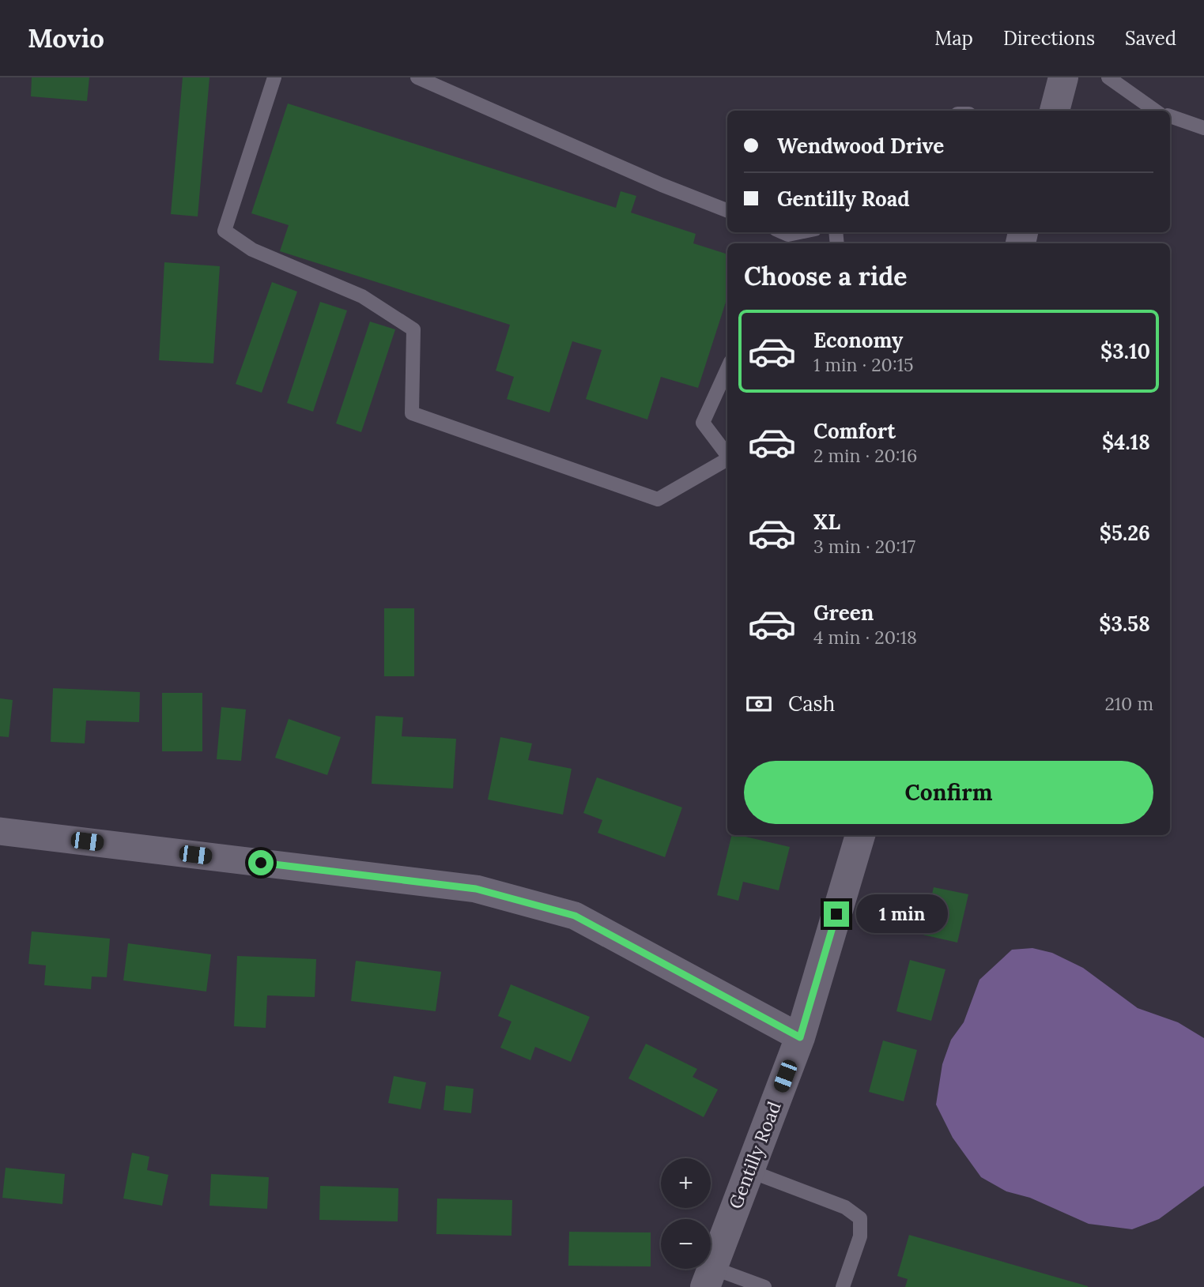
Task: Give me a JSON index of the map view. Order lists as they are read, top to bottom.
{
  "streets": {
    "street": ["Gentilly Road"]
  },
  "page": {
    "header": "Movio",
    "nav": ["Map", "Directions", "Saved"],
    "banner": ["Wendwood Drive", "Gentilly Road"],
    "heading": "Choose a ride",
    "list": [
      {
        "name": "Economy",
        "note": "1 min · 20:15",
        "value": "$3.10"
      },
      {
        "name": "Comfort",
        "note": "2 min · 20:16",
        "value": "$4.18"
      },
      {
        "name": "XL",
        "note": "3 min · 20:17",
        "value": "$5.26"
      },
      {
        "name": "Green",
        "note": "4 min · 20:18",
        "value": "$3.58"
      }
    ],
    "pay": ["Cash", "210 m"],
    "buttons": "Confirm",
    "bubble": "1 min",
    "map_buttons": ["+", "−"]
  }
}
